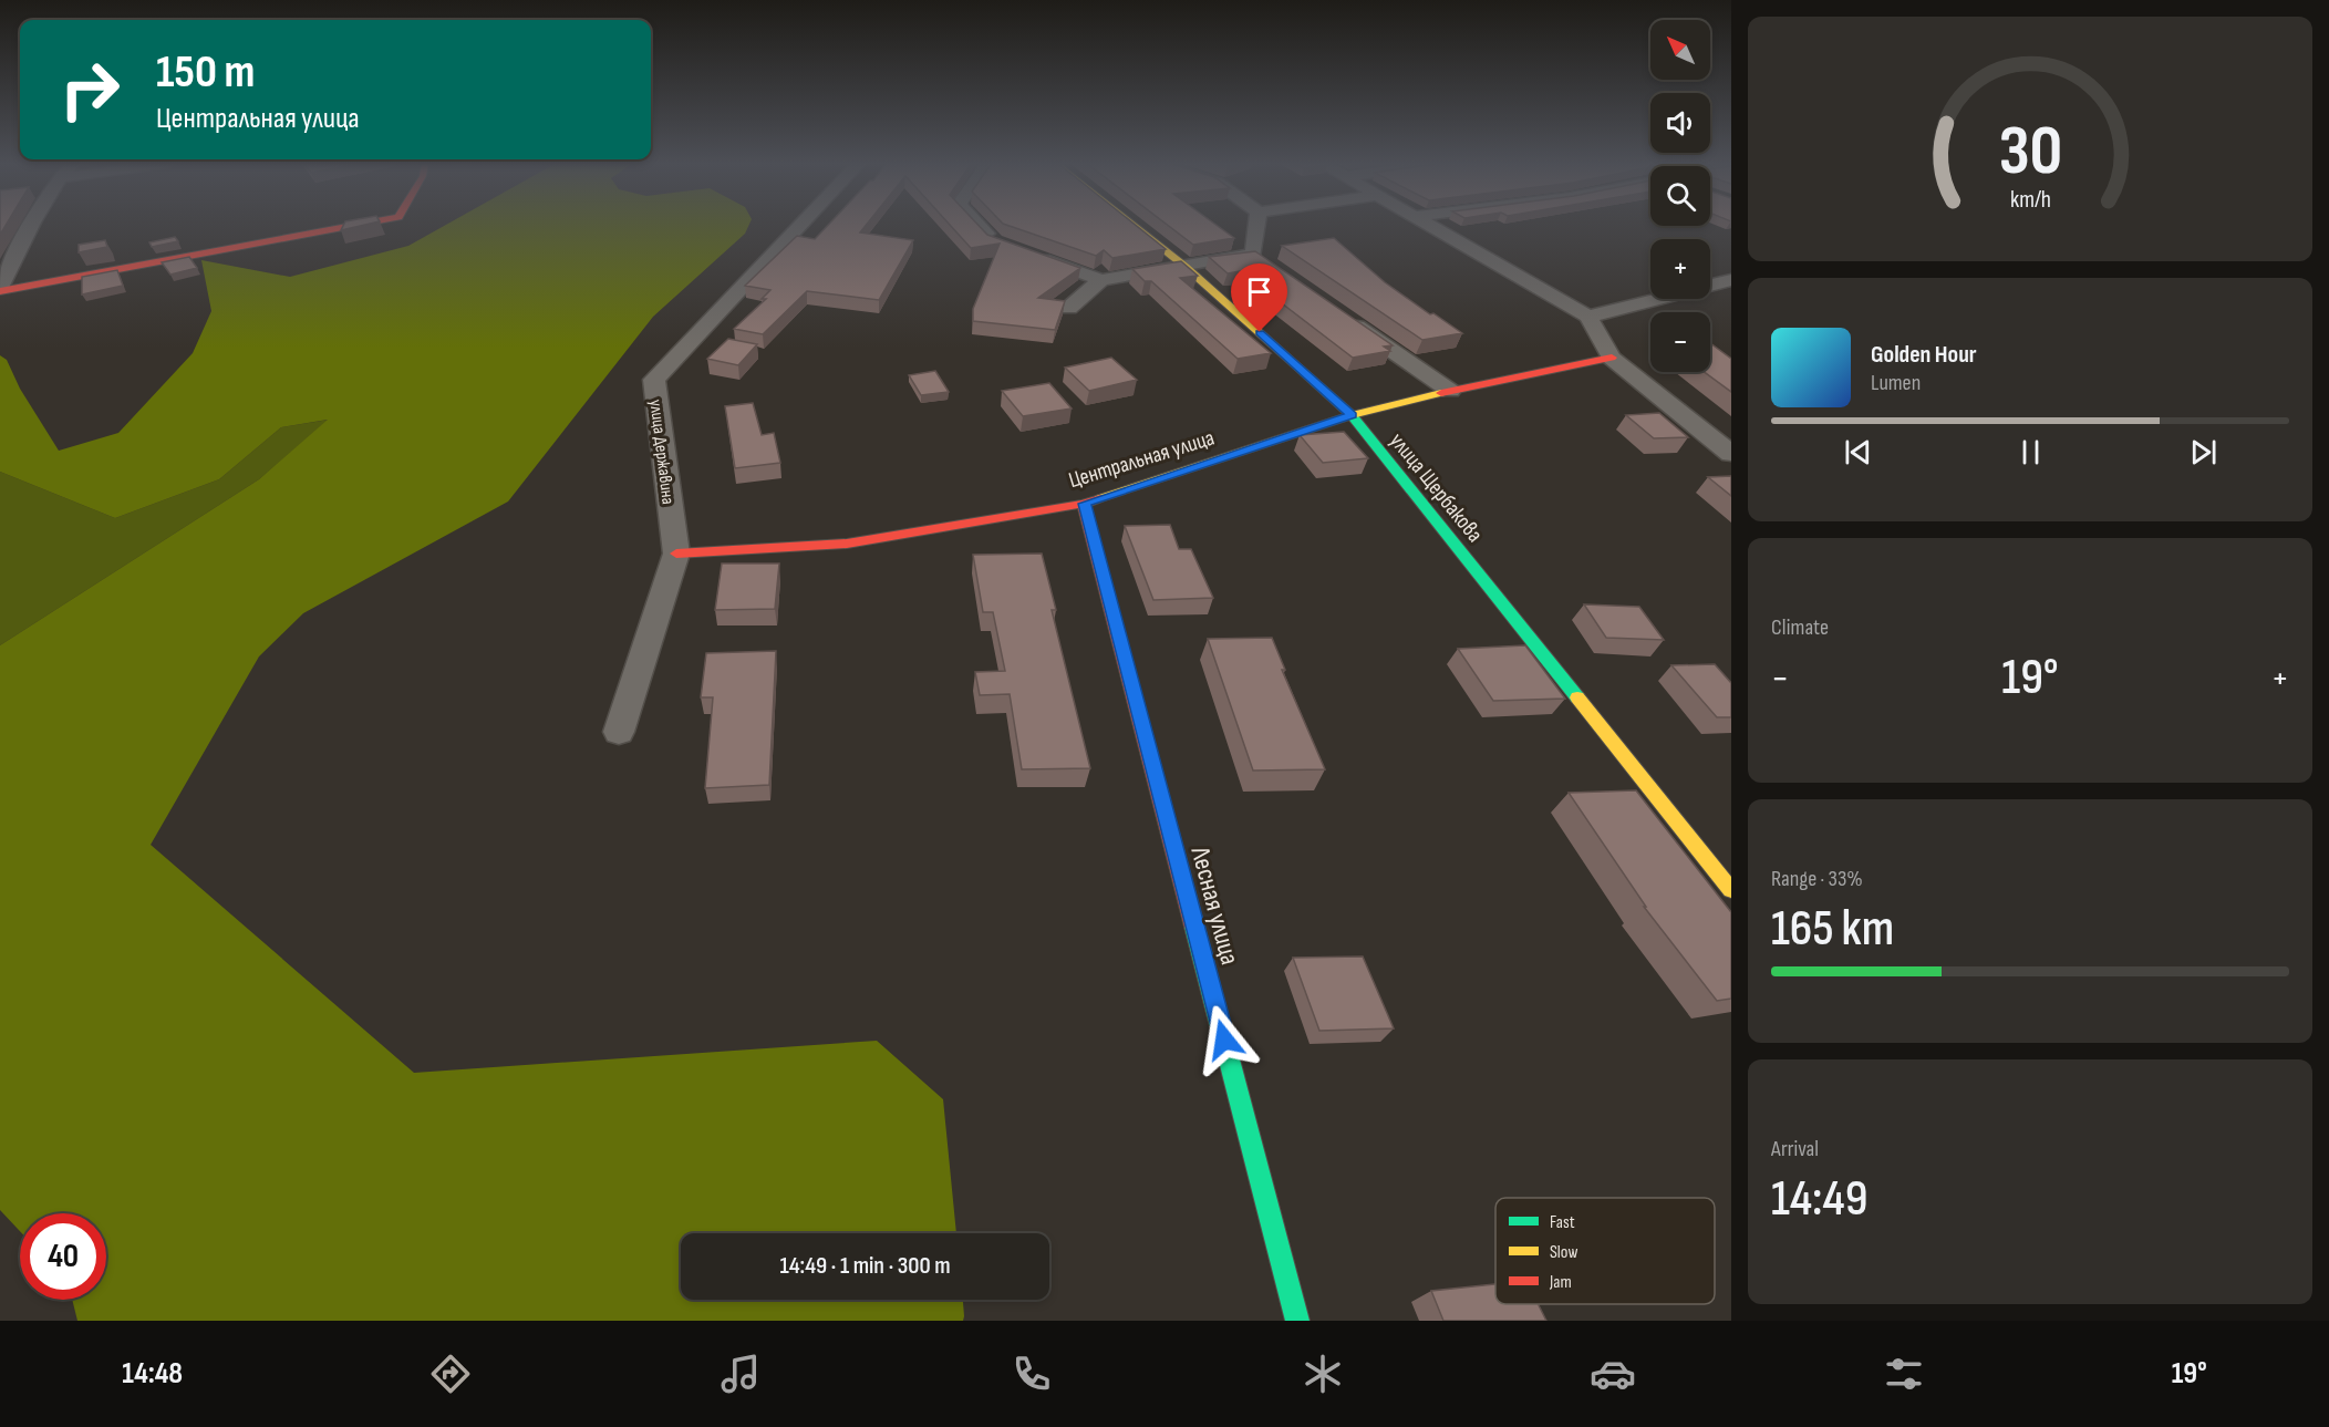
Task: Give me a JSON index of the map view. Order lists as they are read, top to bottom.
{
  "streets": {
    "street": [
      "улица Державина",
      "Центральная улица",
      "улица Щербакова",
      "Лесная улица"
    ]
  },
  "crossings": [
    ["улица Державина", "Центральная улица"],
    ["Центральная улица", "улица Щербакова"],
    ["Центральная улица", "Лесная улица"]
  ],
  "legend": ["Fast", "Slow", "Jam"],
  "north": "top left",
  "page": {
    "map_buttons": ["+", "−"],
    "turn": ["150 m", "Центральная улица"],
    "song": ["Golden Hour", "Lumen"],
    "tile": [
      "Climate",
      ["Range · 33%", "165 km"],
      ["Arrival", "14:49"]
    ],
    "heat": ["−", "19°", "+"],
    "limit": "40",
    "trip": "14:49 · 1 min · 300 m",
    "tabs": ["14:48", "19°"],
    "gauge": ["30", "km/h"]
  }
}
